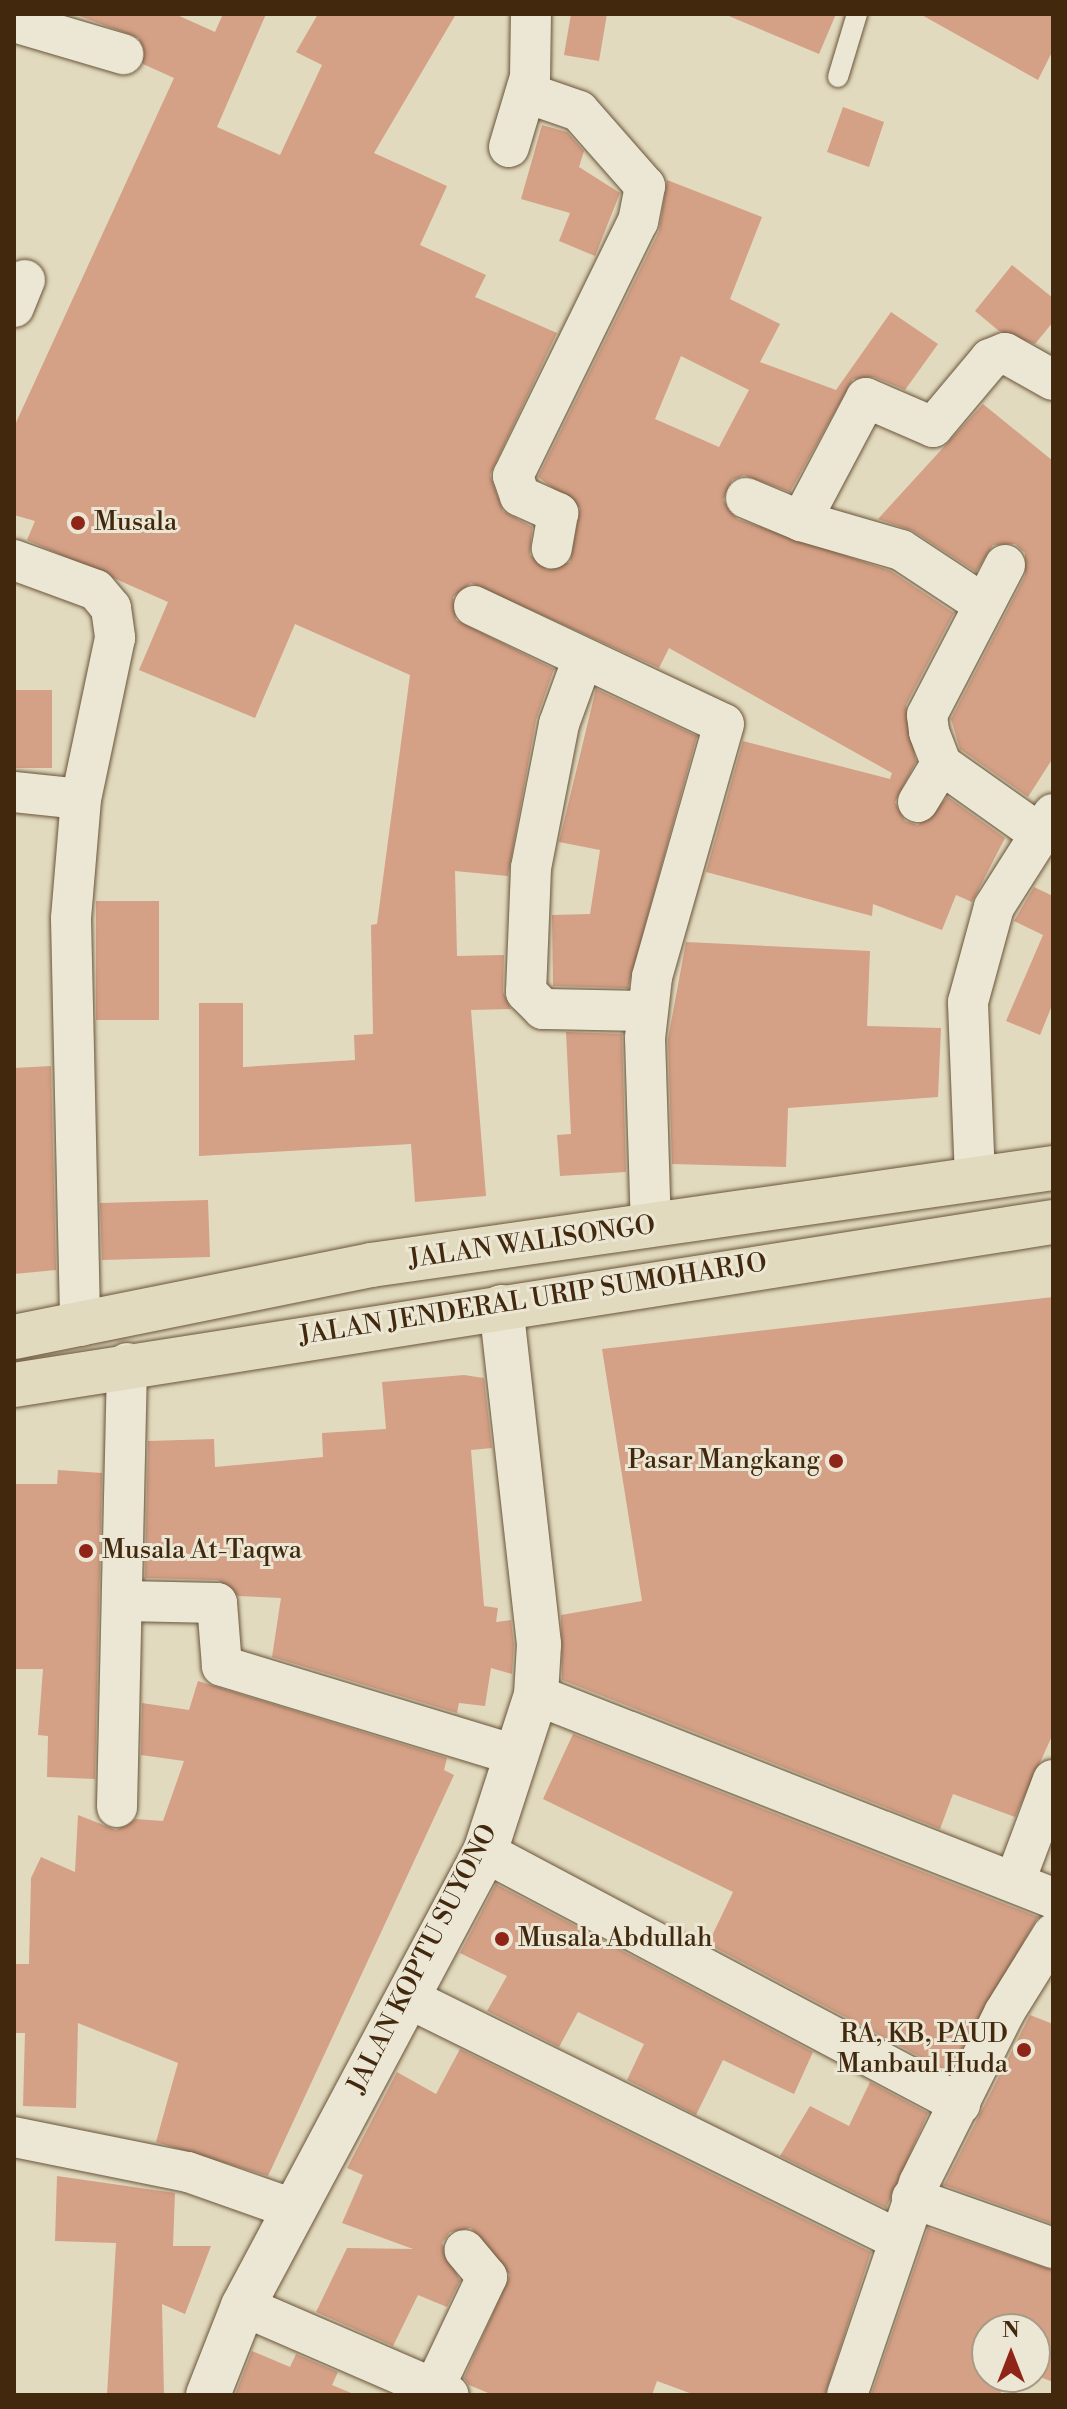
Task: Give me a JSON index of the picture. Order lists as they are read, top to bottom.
{
  "streets": {
    "highway": ["JALAN WALISONGO", "JALAN JENDERAL URIP SUMOHARJO"],
    "main road": ["JALAN KOPTU SUYONO"]
  },
  "crossings": [
    ["JALAN JENDERAL URIP SUMOHARJO", "JALAN KOPTU SUYONO"]
  ],
  "places": [
    "Musala",
    "Pasar Mangkang",
    "Musala At-Taqwa",
    "Musala Abdullah",
    "RA, KB, PAUD Manbaul Huda"
  ],
  "north": "top"
}
